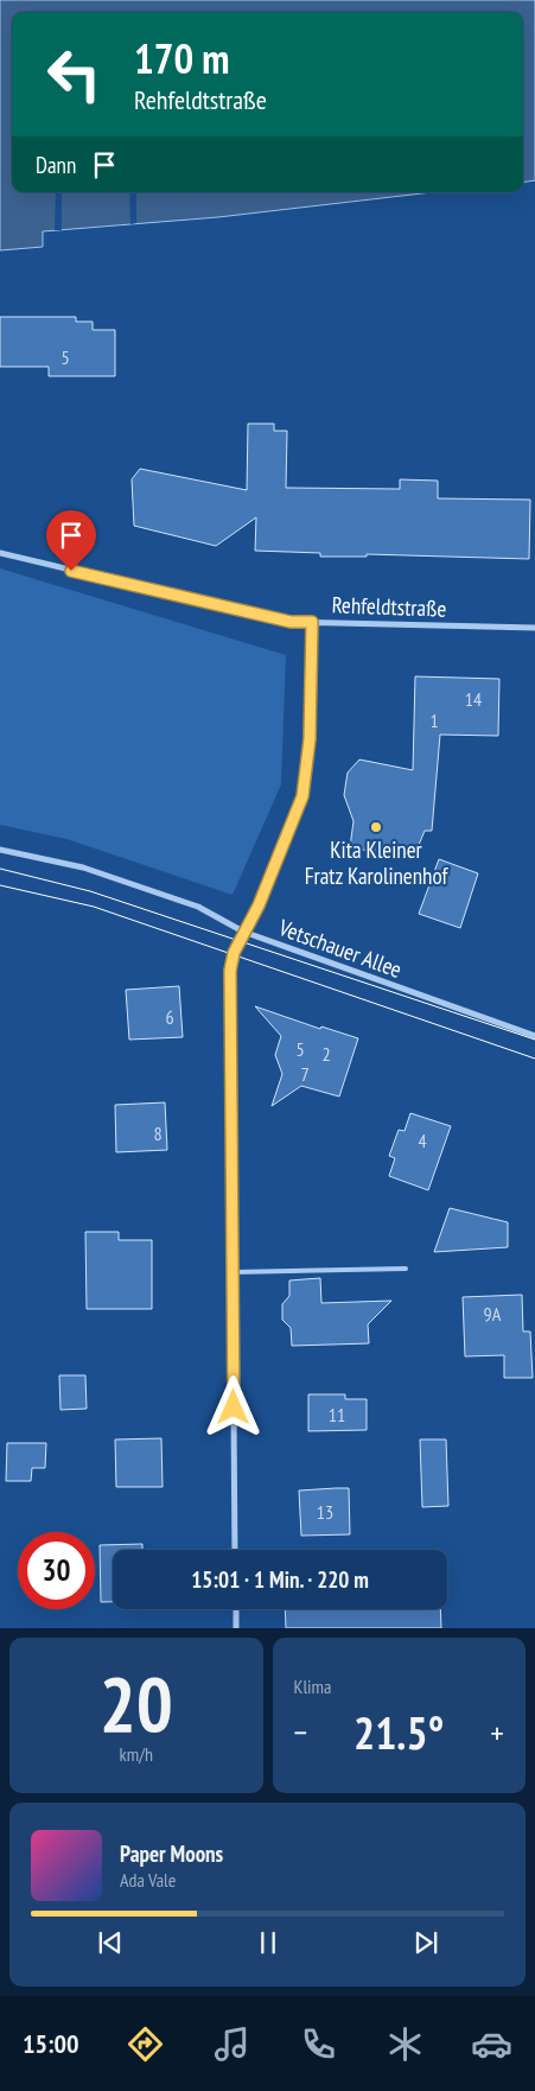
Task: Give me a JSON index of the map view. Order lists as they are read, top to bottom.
{
  "streets": {
    "street": ["Rehfeldtstraße", "Vetschauer Allee"]
  },
  "places": ["Kita Kleiner Fratz Karolinenhof"],
  "house_numbers": [
    "5",
    "14",
    "1",
    "6",
    "5",
    "2",
    "7",
    "8",
    "4",
    "9A",
    "11",
    "13"
  ],
  "page": {
    "turn": ["170 m", "Rehfeldtstraße"],
    "then": "Dann",
    "limit": "30",
    "trip": "15:01 · 1 Min. · 220 m",
    "tile": [
      ["20", "km/h"],
      "Klima"
    ],
    "heat": ["−", "21.5°", "+"],
    "song": ["Paper Moons", "Ada Vale"],
    "tabs": "15:00"
  }
}
